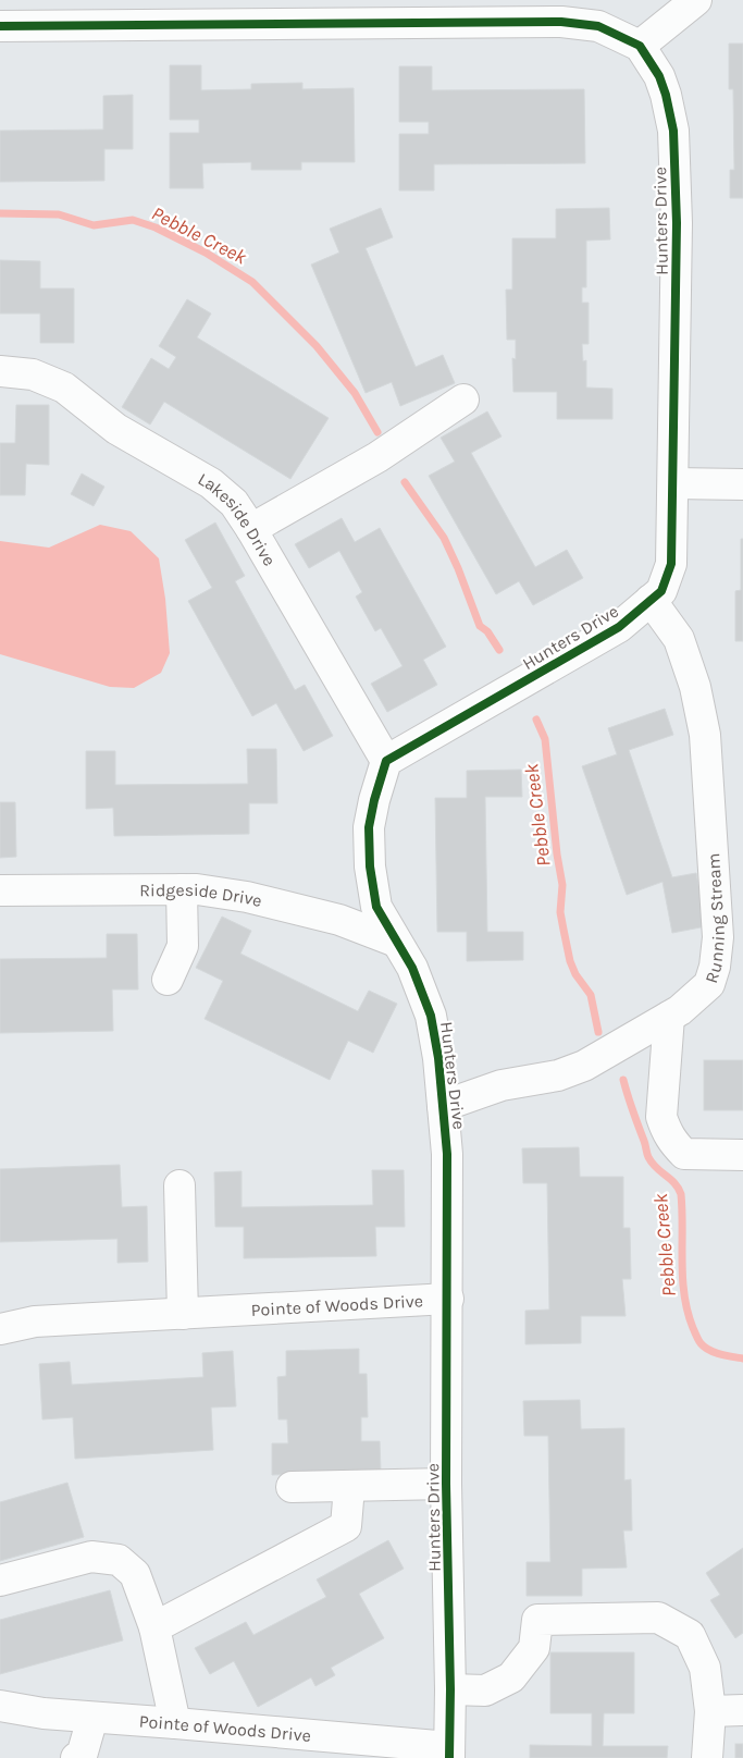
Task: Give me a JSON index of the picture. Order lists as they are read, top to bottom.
{
  "streets": {
    "street": [
      "Hunters Drive",
      "Lakeside Drive",
      "Ridgeside Drive",
      "Running Stream",
      "Pointe of Woods Drive"
    ]
  },
  "crossings": [
    ["Hunters Drive", "Lakeside Drive"],
    ["Hunters Drive", "Ridgeside Drive"],
    ["Hunters Drive", "Running Stream"],
    ["Hunters Drive", "Pointe of Woods Drive"]
  ],
  "water": ["Pebble Creek"]
}
